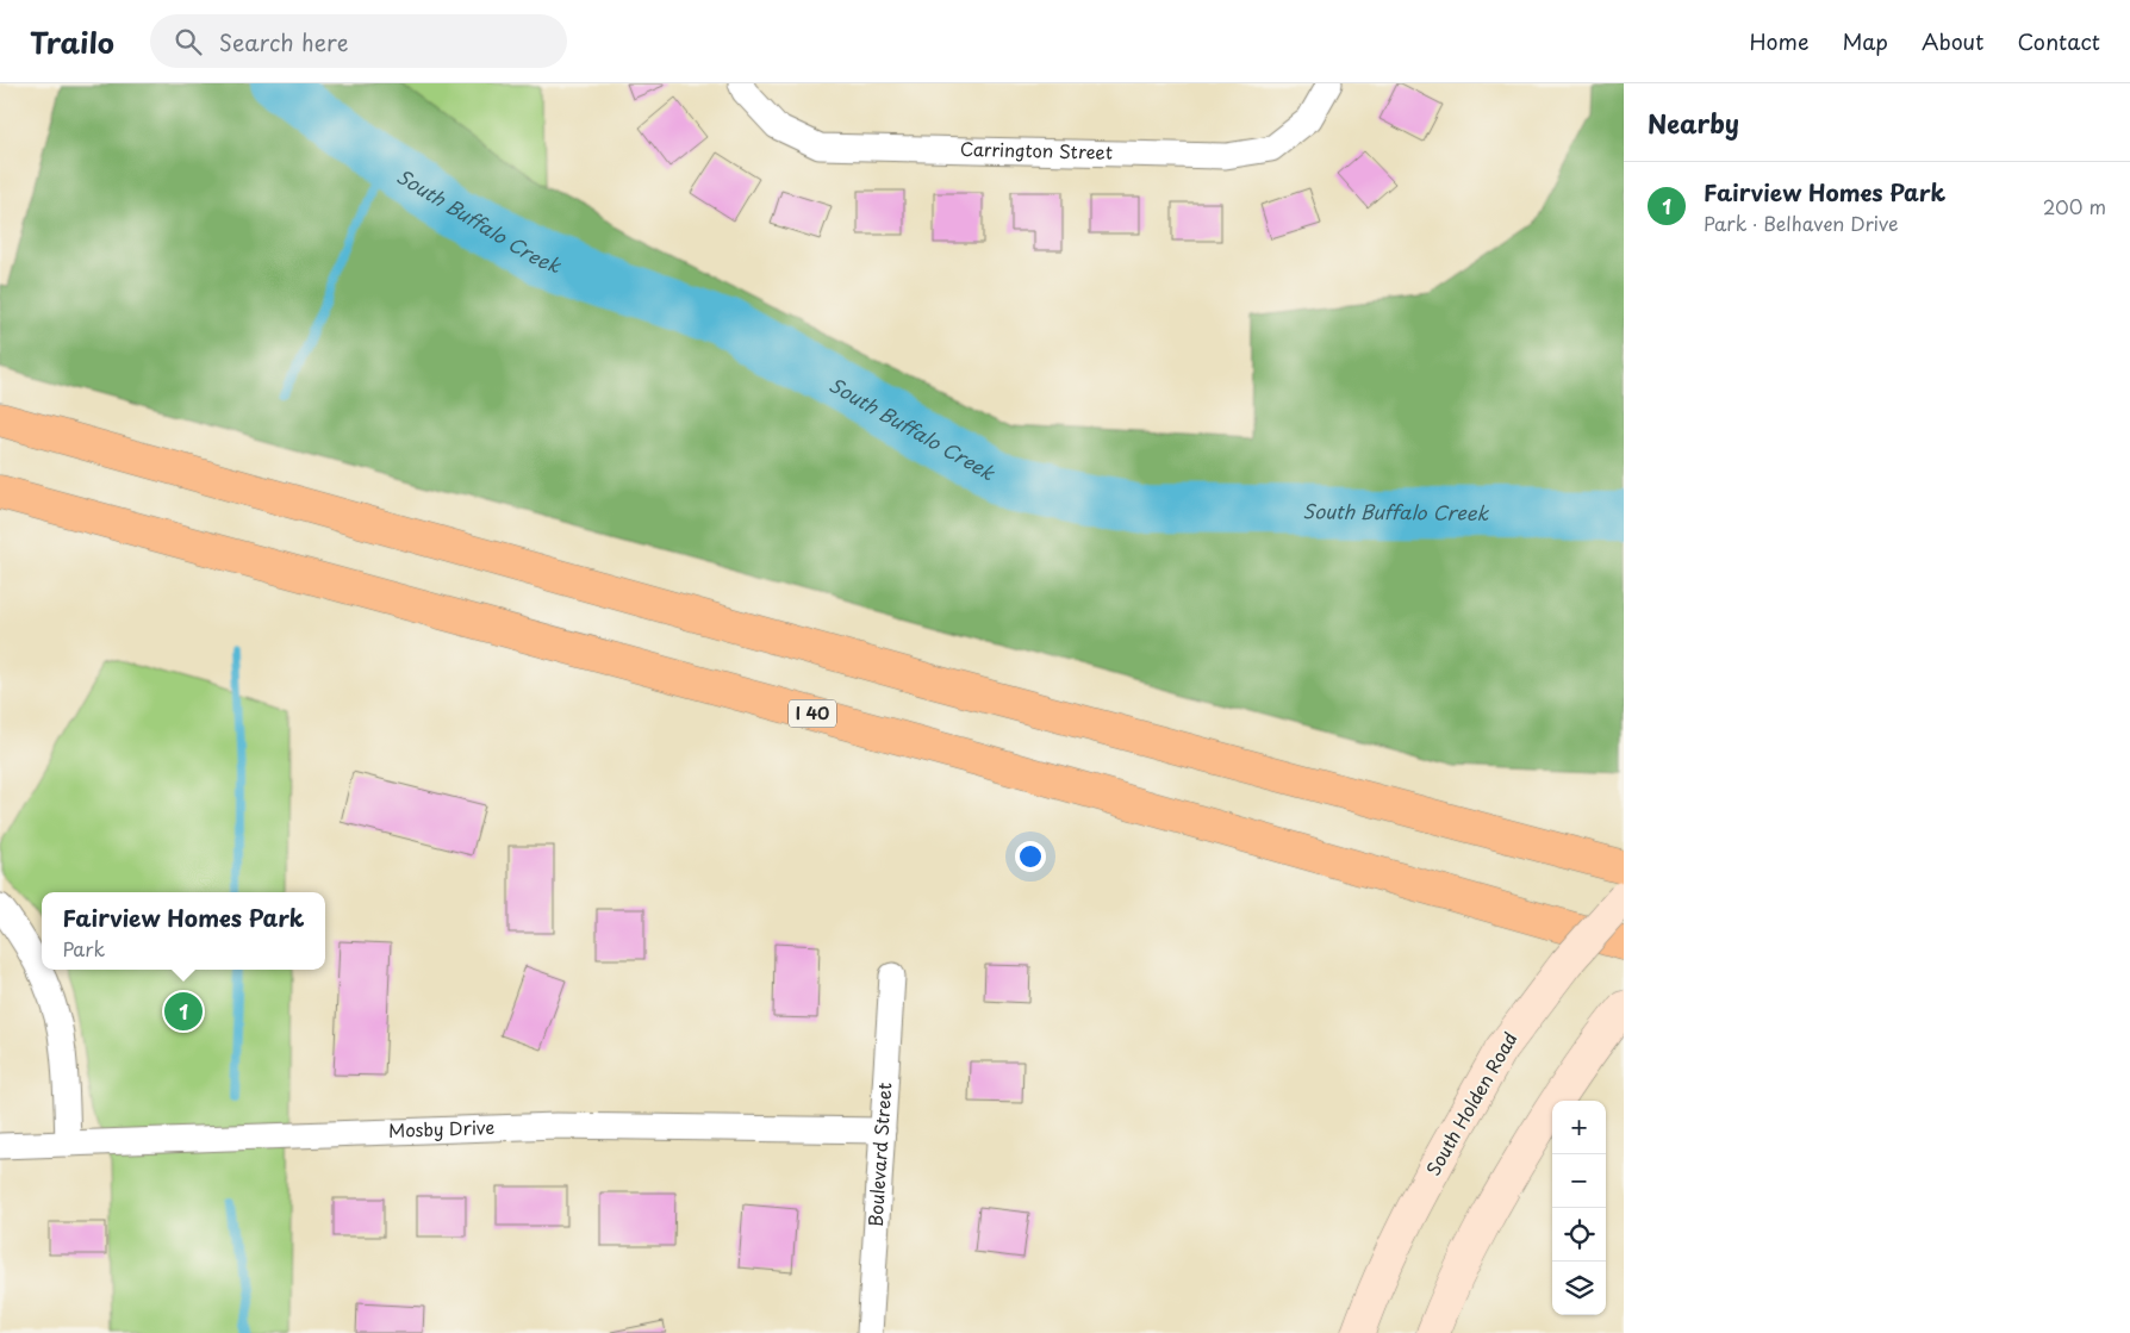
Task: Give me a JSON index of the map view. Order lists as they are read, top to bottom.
{
  "streets": {
    "highway": ["I 40"],
    "main road": ["South Holden Road"],
    "street": ["Carrington Street", "Mosby Drive", "Boulevard Street"]
  },
  "crossings": [
    ["Mosby Drive", "Boulevard Street"]
  ],
  "water": ["South Buffalo Creek"],
  "page": {
    "header": "Trailo",
    "search": "Search here",
    "nav": [
      "Home",
      "Map",
      "About",
      "Contact"
    ],
    "heading": "Nearby",
    "list": [
      {
        "mark": "1",
        "name": "Fairview Homes Park",
        "note": "Park · Belhaven Drive",
        "value": "200 m"
      }
    ],
    "popup": ["Fairview Homes Park", "Park"],
    "pins": "1",
    "map_buttons": ["+", "−"]
  }
}
